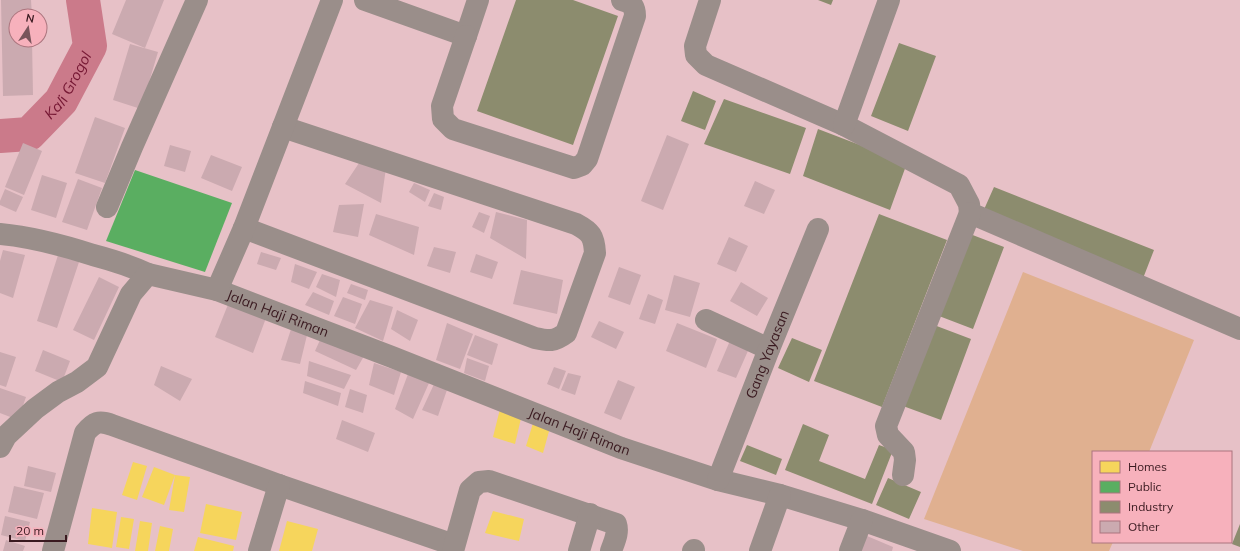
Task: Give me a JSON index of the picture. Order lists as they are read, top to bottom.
{
  "streets": {
    "street": ["Jalan Haji Riman", "Gang Yayasan"]
  },
  "crossings": [
    ["Jalan Haji Riman", "Gang Yayasan"]
  ],
  "water": ["Kali Grogol"],
  "legend": [
    "Homes",
    "Public",
    "Industry",
    "Other"
  ],
  "scale_bar": "20 m",
  "north": "top"
}
